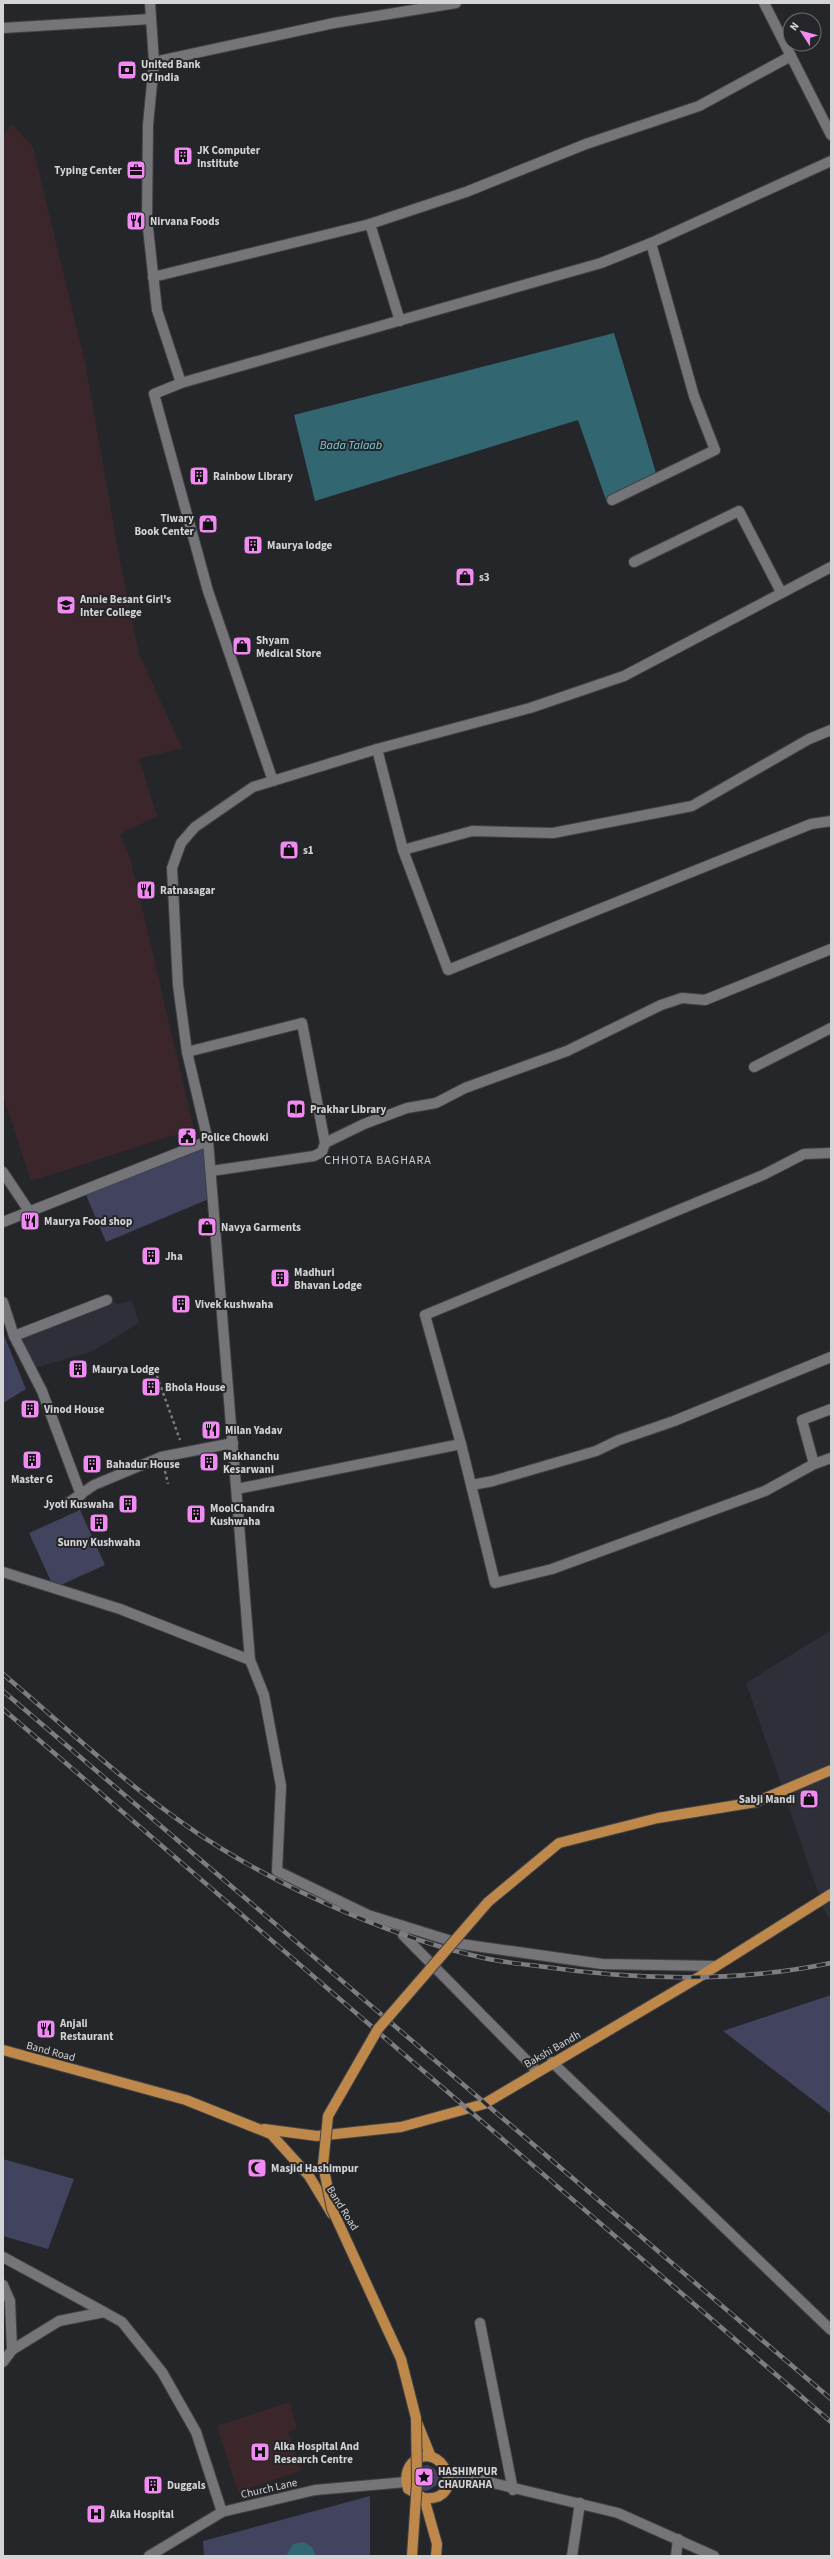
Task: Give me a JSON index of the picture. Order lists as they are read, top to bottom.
{
  "streets": {
    "main road": ["Bakshi Bandh", "Band Road"],
    "street": ["Church Lane"]
  },
  "crossings": [
    ["Bakshi Bandh", "Band Road"],
    ["Band Road", "Church Lane"]
  ],
  "districts": ["CHHOTA BAGHARA"],
  "water": ["Bada Talaab"],
  "places": {
    "bank": ["United Bank Of India"],
    "building": [
      "JK Computer Institute",
      "Rainbow Library",
      "Maurya lodge",
      "Jha",
      "Madhuri Bhavan Lodge",
      "Vivek kushwaha",
      "Maurya Lodge",
      "Bhola House",
      "Vinod House",
      "Master G",
      "Makhanchu Kesarwani",
      "Bahadur House",
      "Jyoti Kuswaha",
      "MoolChandra Kushwaha",
      "Sunny Kushwaha",
      "Duggals"
    ],
    "office": ["Typing Center"],
    "restaurant": [
      "Nirvana Foods",
      "Ratnasagar",
      "Maurya Food shop",
      "Milan Yadav",
      "Anjali Restaurant"
    ],
    "shop": [
      "Tiwary Book Center",
      "s3",
      "Shyam Medical Store",
      "s1",
      "Navya Garments",
      "Sabji Mandi"
    ],
    "school or university": ["Annie Besant Girl's Inter College"],
    "library": ["Prakhar Library"],
    "public building": ["Police Chowki"],
    "mosque": ["Masjid Hashimpur"],
    "hospital": ["Alka Hospital And Research Centre", "Alka Hospital"],
    "place": ["HASHIMPUR CHAURAHA"]
  },
  "north": "top left"
}
